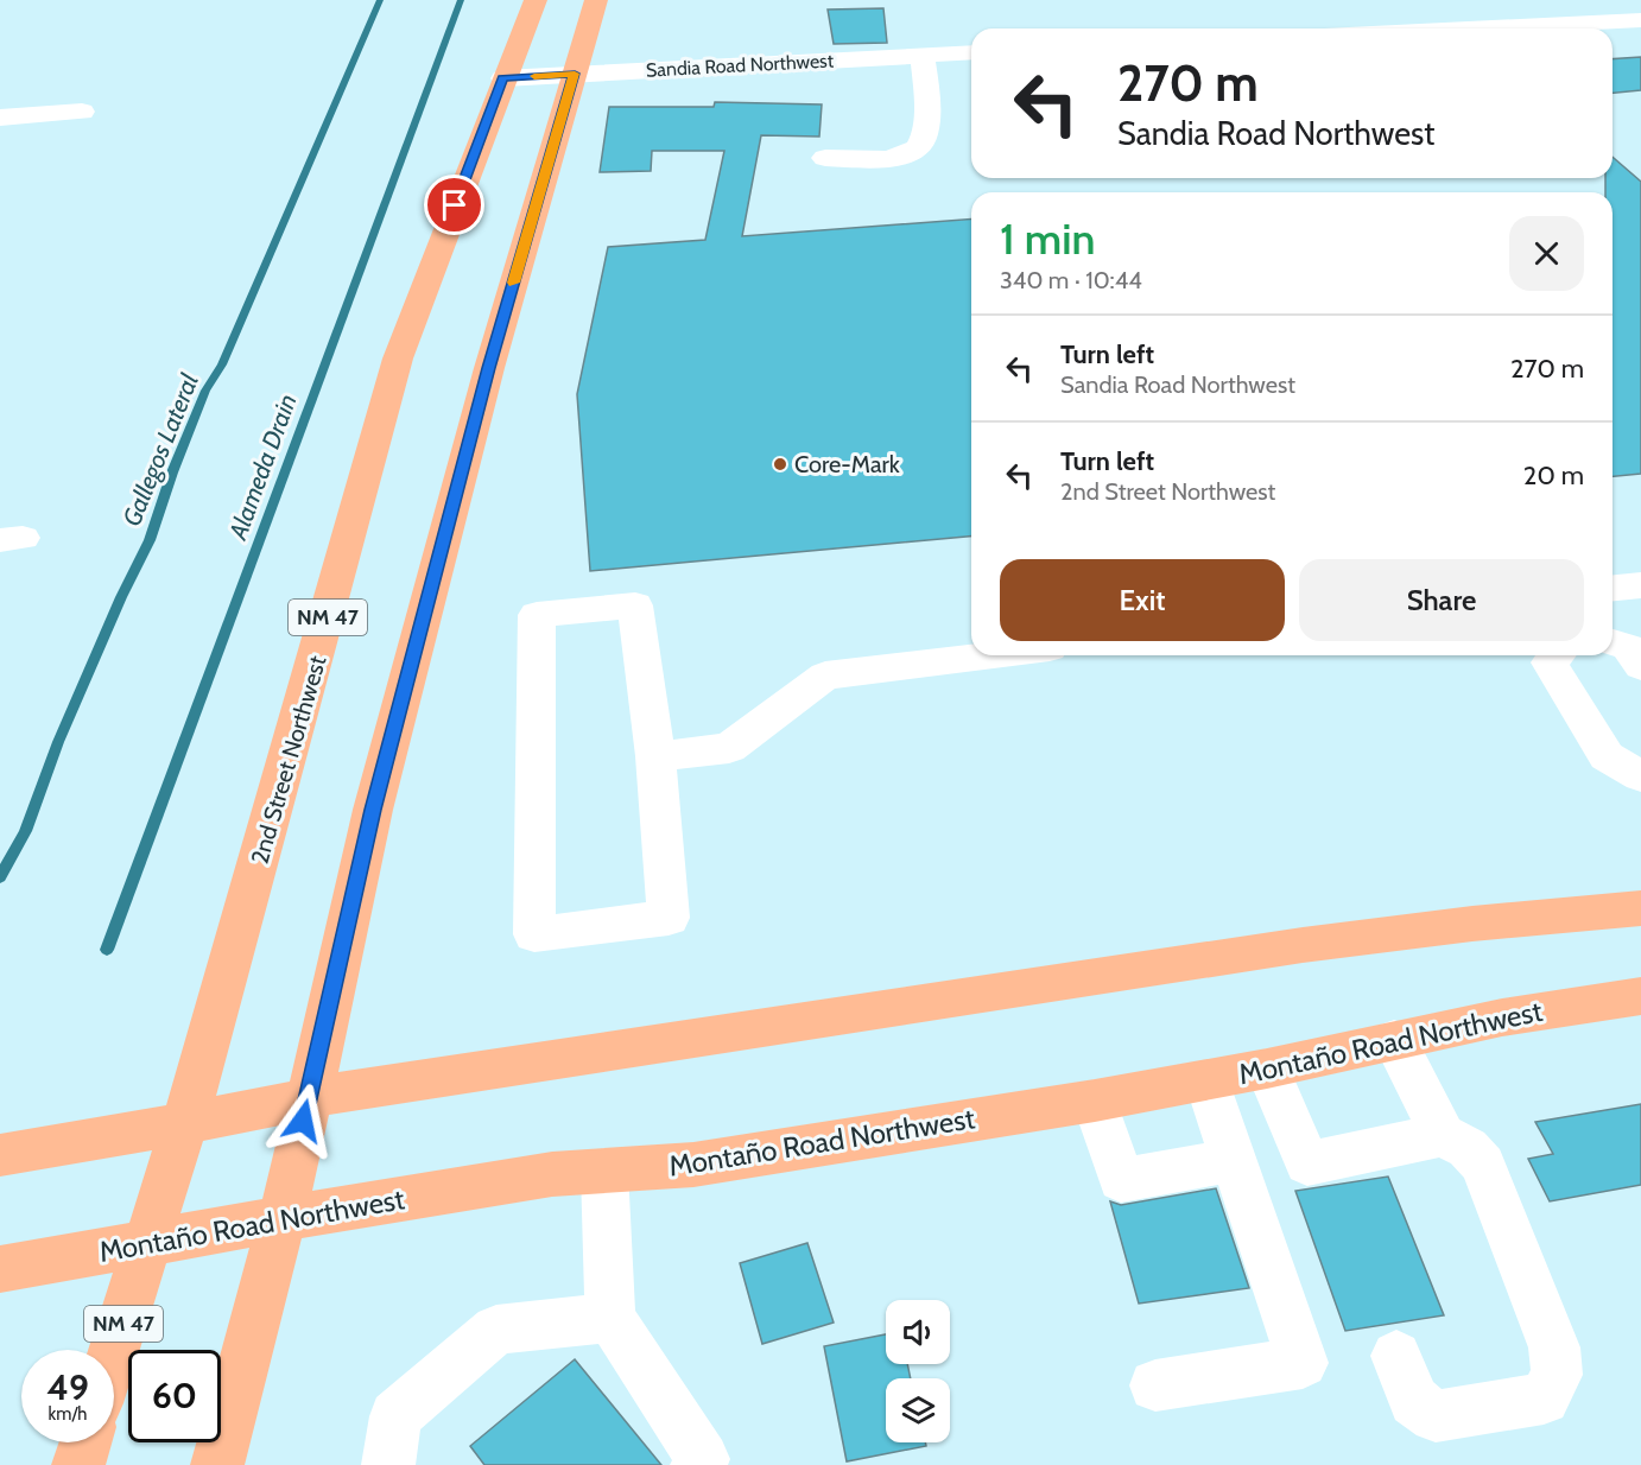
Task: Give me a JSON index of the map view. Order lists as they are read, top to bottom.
{
  "streets": {
    "main road": ["NM 47", "2nd Street Northwest", "Montaño Road Northwest"],
    "street": ["Sandia Road Northwest"]
  },
  "crossings": [
    ["Sandia Road Northwest", "2nd Street Northwest"],
    ["2nd Street Northwest", "Montaño Road Northwest"]
  ],
  "water": ["Gallegos Lateral", "Alameda Drain"],
  "places": ["Core-Mark"],
  "page": {
    "turn": ["270 m", "Sandia Road Northwest"],
    "heading": ["1 min", "340 m · 10:44"],
    "list": [
      {
        "name": "Turn left",
        "note": "Sandia Road Northwest",
        "value": "270 m"
      },
      {
        "name": "Turn left",
        "note": "2nd Street Northwest",
        "value": "20 m"
      }
    ],
    "buttons": ["Exit", "Share"],
    "speed": "49 km/h",
    "limit": "60"
  }
}
